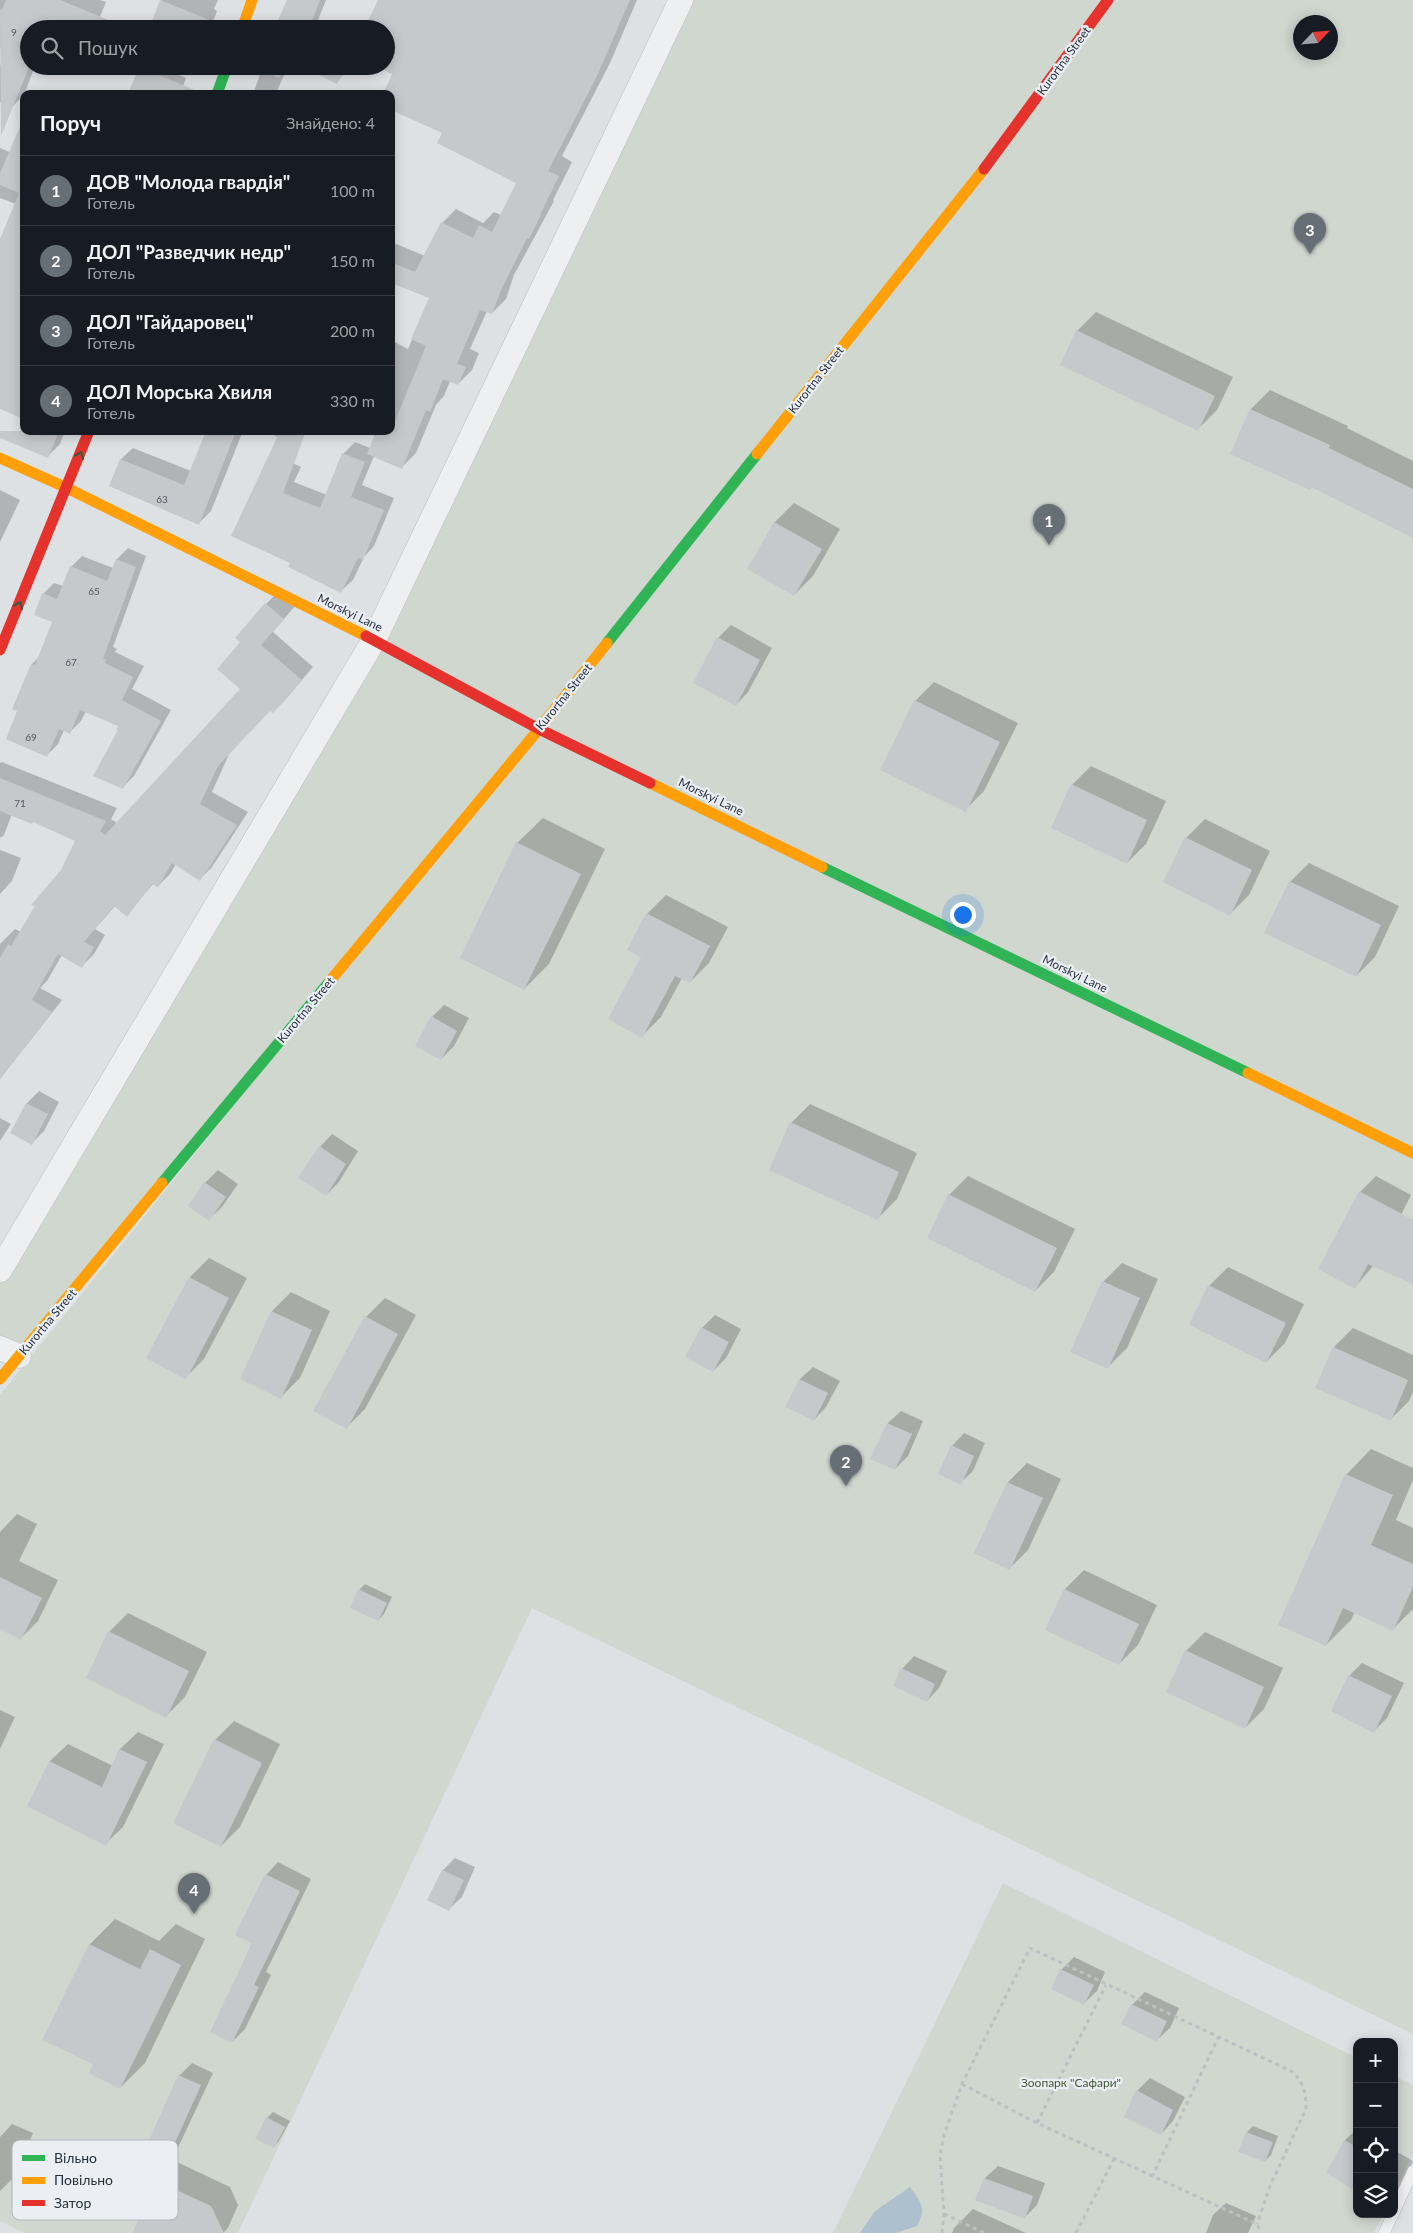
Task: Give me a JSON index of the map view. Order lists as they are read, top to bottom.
{
  "streets": {
    "street": ["Kurortna Street", "Morskyi Lane"]
  },
  "crossings": [
    ["Kurortna Street", "Morskyi Lane"]
  ],
  "parks": ["Зоопарк \"Сафари\""],
  "house_numbers": [
    "9",
    "63",
    "65",
    "67",
    "69",
    "71"
  ],
  "legend": ["Вільно", "Повільно", "Затор"],
  "north": "top right",
  "page": {
    "search": "Пошук",
    "heading": ["Поруч", "Знайдено: 4"],
    "list": [
      {
        "mark": "1",
        "name": "ДОВ \"Молода гвардія\"",
        "note": "Готель",
        "value": "100 m"
      },
      {
        "mark": "2",
        "name": "ДОЛ \"Разведчик недр\"",
        "note": "Готель",
        "value": "150 m"
      },
      {
        "mark": "3",
        "name": "ДОЛ \"Гайдаровец\"",
        "note": "Готель",
        "value": "200 m"
      },
      {
        "mark": "4",
        "name": "ДОЛ Морська Хвиля",
        "note": "Готель",
        "value": "330 m"
      }
    ],
    "pins": [
      "3",
      "1",
      "2",
      "4"
    ],
    "map_buttons": ["+", "−"]
  }
}
